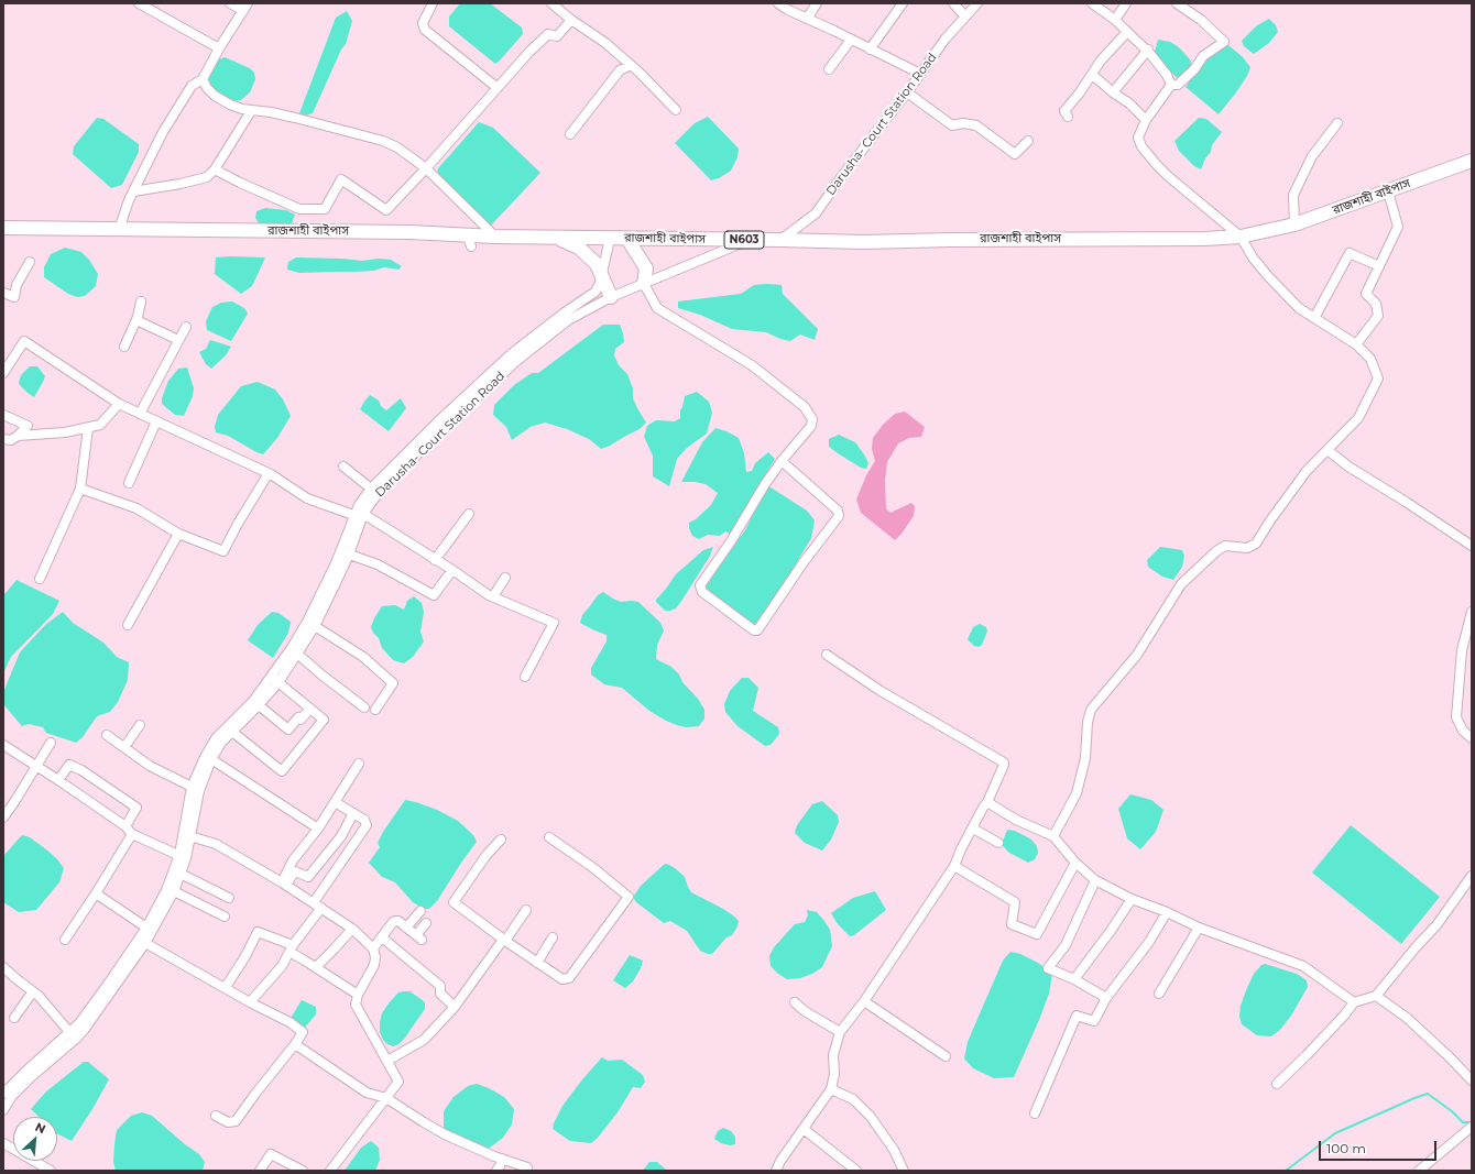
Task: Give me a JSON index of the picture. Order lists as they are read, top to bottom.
{
  "streets": {
    "highway": ["রাজশাহী বাইপাস", "N603"],
    "street": ["Darusha- Court Station Road"]
  },
  "crossings": [
    ["Darusha- Court Station Road", "রাজশাহী বাইপাস"]
  ],
  "scale_bar": "100 m",
  "north": "top right"
}
